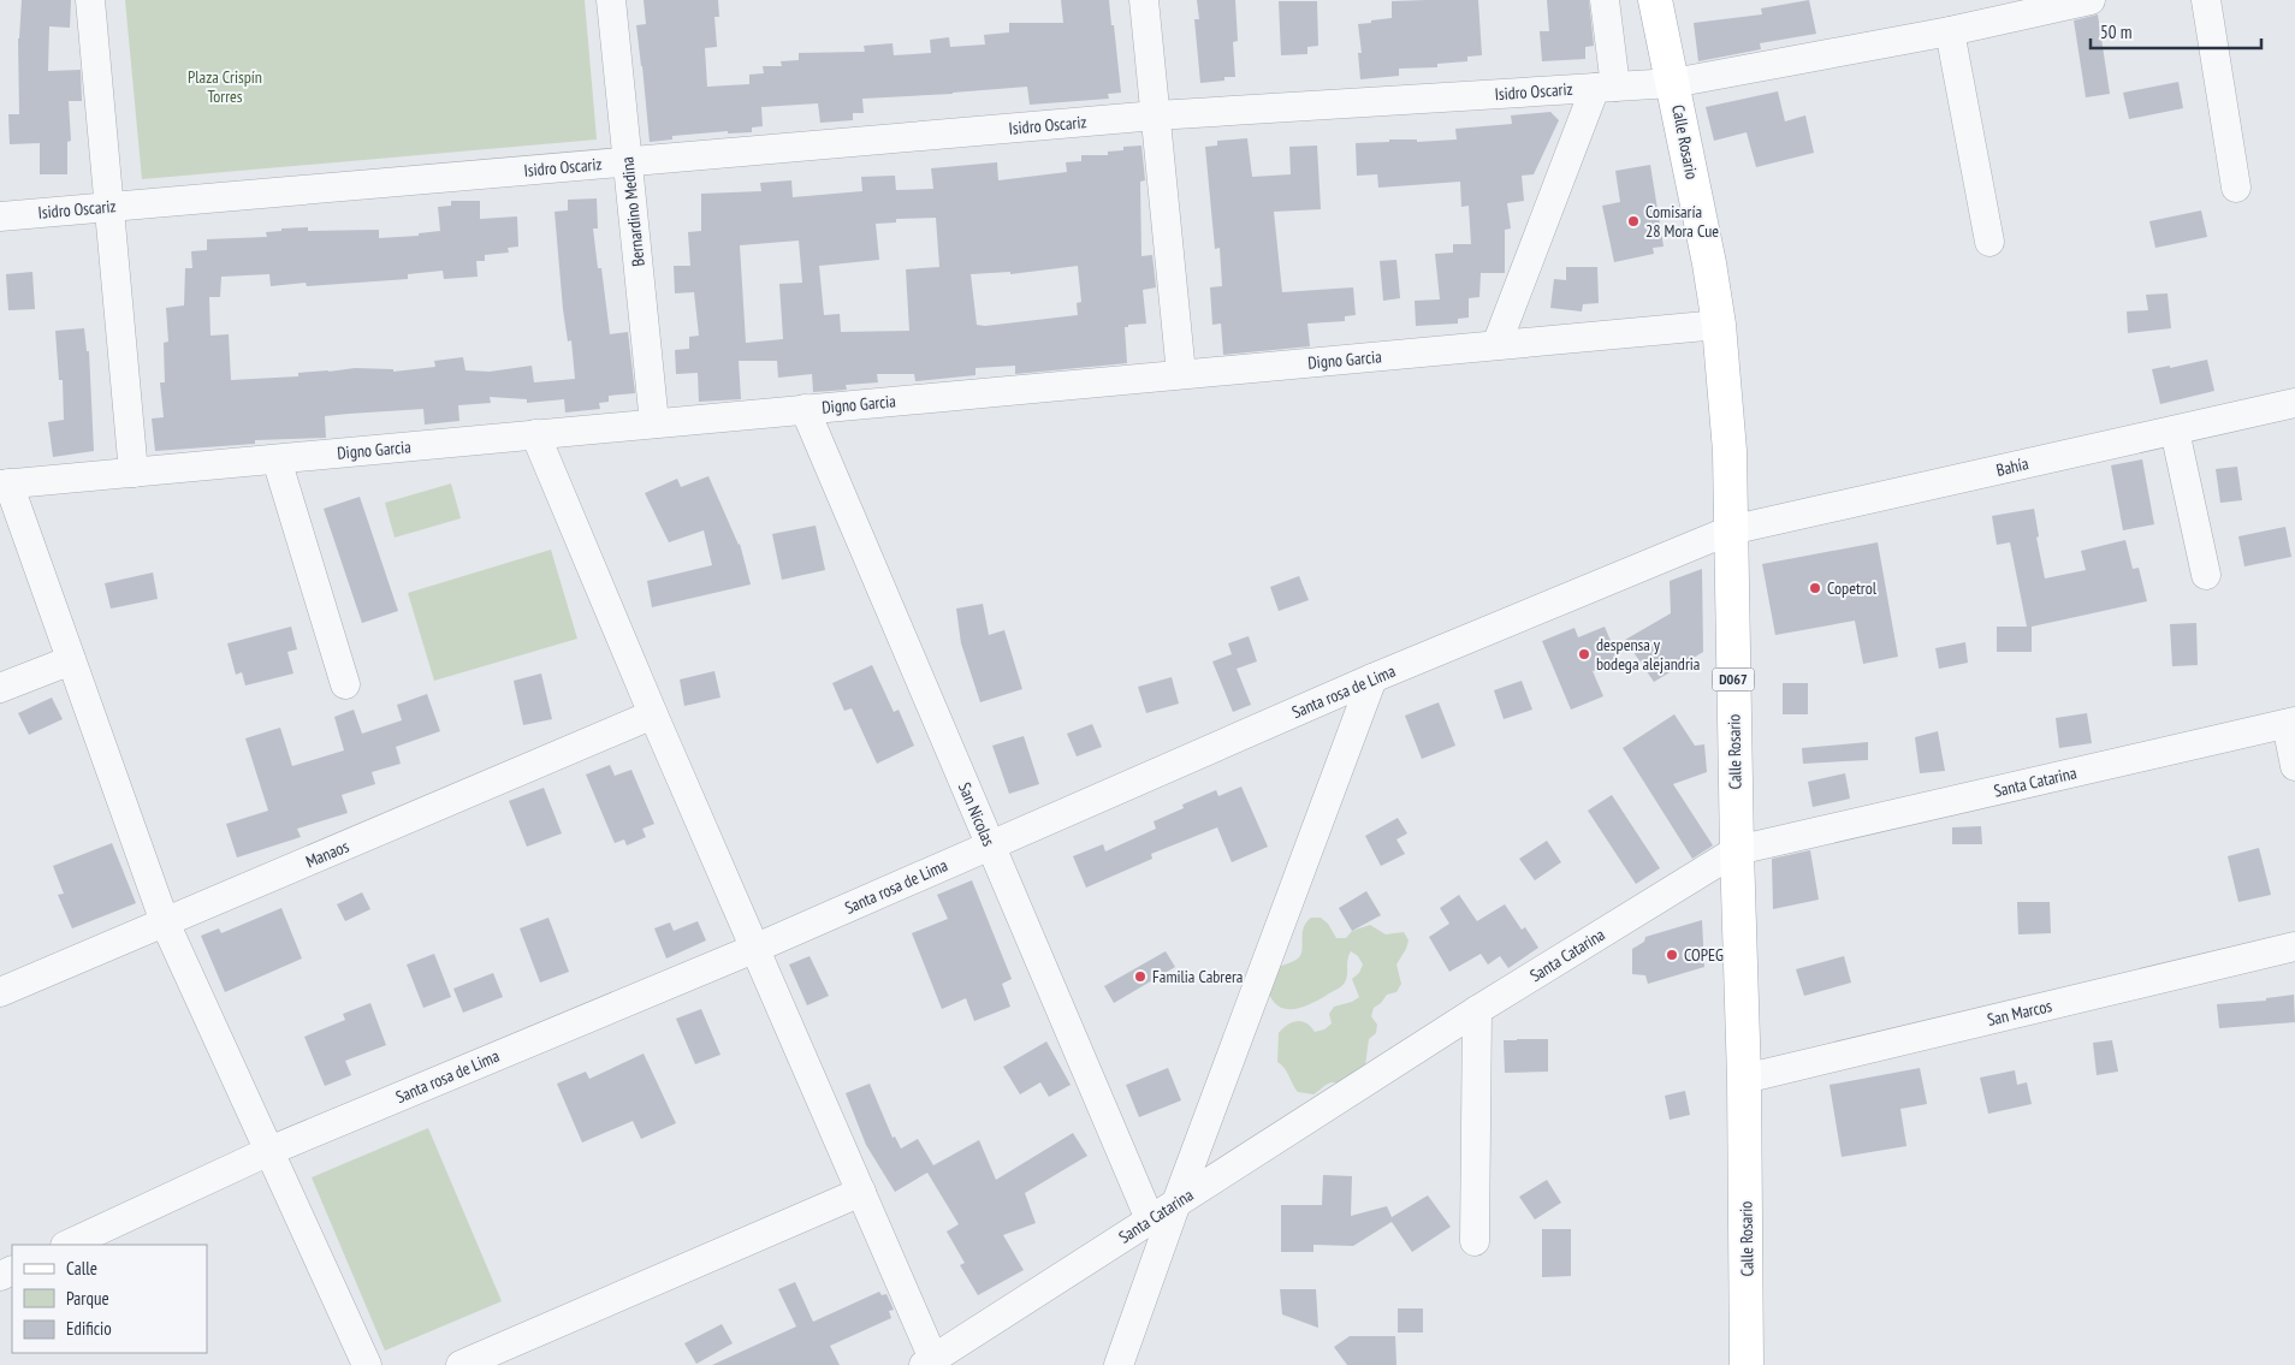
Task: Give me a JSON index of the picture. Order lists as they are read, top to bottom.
{
  "streets": {
    "main road": ["Calle Rosario", "D067"],
    "street": [
      "Isidro Oscariz",
      "Bernardino Medina",
      "Digno Garcia",
      "Bahía",
      "Santa rosa de Lima",
      "Santa Catarina",
      "San Nicolas",
      "Manaos",
      "San Marcos"
    ]
  },
  "crossings": [
    ["Isidro Oscariz", "Calle Rosario"],
    ["Isidro Oscariz", "Bernardino Medina"],
    ["Calle Rosario", "Digno Garcia"],
    ["Calle Rosario", "Bahía"],
    ["Calle Rosario", "Santa rosa de Lima"],
    ["Calle Rosario", "Santa Catarina"],
    ["Calle Rosario", "San Marcos"],
    ["Bernardino Medina", "Digno Garcia"],
    ["Digno Garcia", "San Nicolas"],
    ["Bahía", "Santa rosa de Lima"],
    ["Santa rosa de Lima", "San Nicolas"],
    ["Santa Catarina", "San Nicolas"]
  ],
  "parks": ["Plaza Crispín Torres"],
  "places": [
    "Comisaría 28 Mora Cue",
    "Copetrol",
    "despensa y bodega alejandria",
    "COPEG",
    "Familia Cabrera"
  ],
  "legend": ["Calle", "Parque", "Edificio"],
  "scale_bar": "50 m"
}
